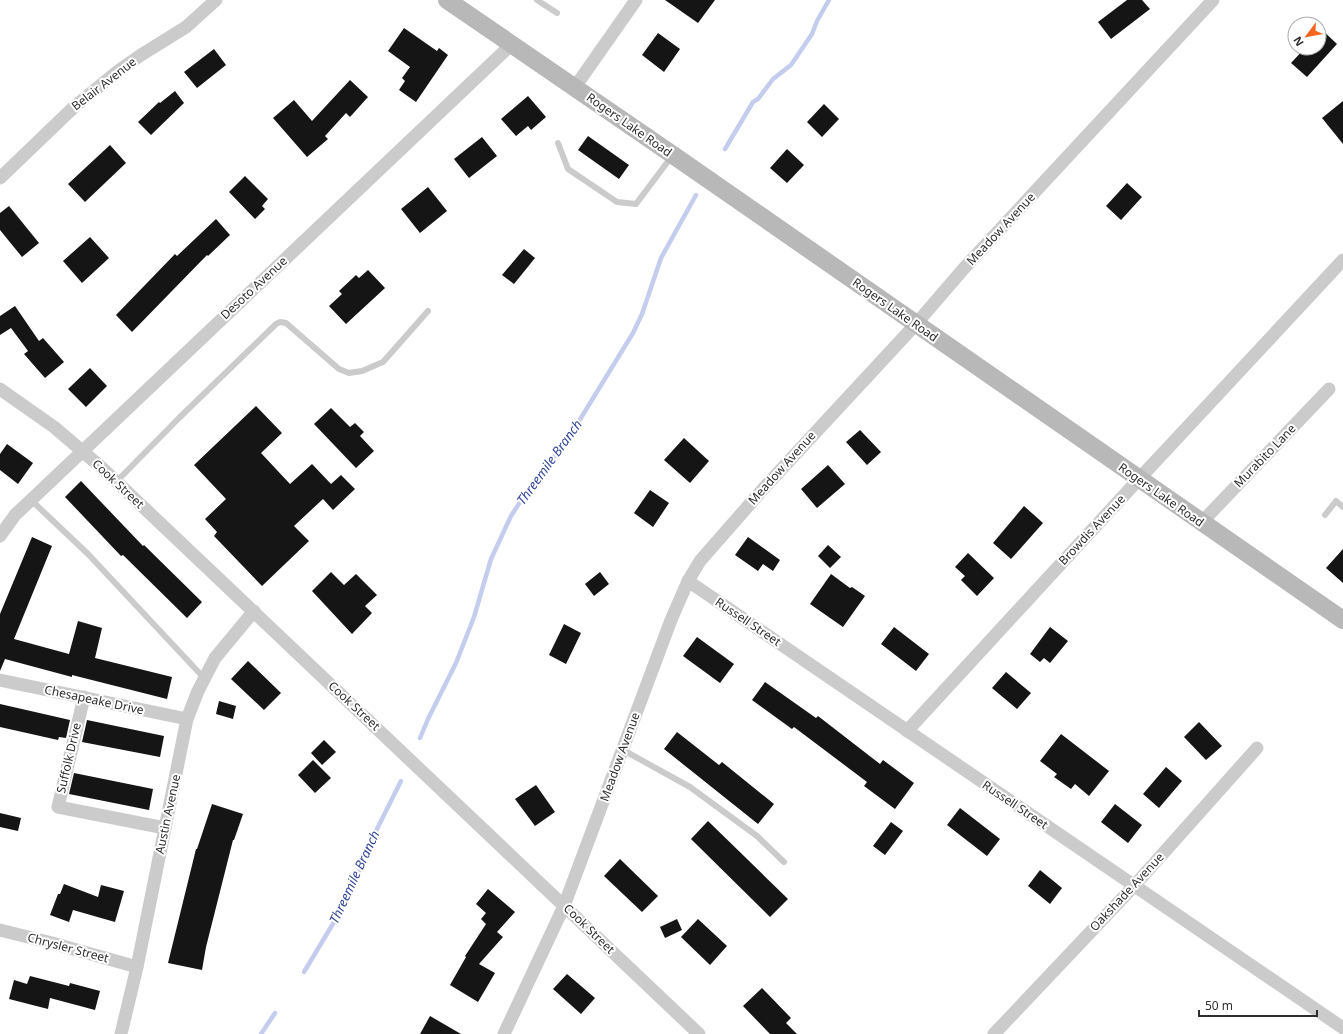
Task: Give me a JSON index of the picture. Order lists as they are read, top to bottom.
{
  "streets": {
    "main road": ["Rogers Lake Road"],
    "street": [
      "Belair Avenue",
      "Meadow Avenue",
      "Desoto Avenue",
      "Murabito Lane",
      "Cook Street",
      "Browdis Avenue",
      "Russell Street",
      "Chesapeake Drive",
      "Suffolk Drive",
      "Austin Avenue",
      "Oakshade Avenue",
      "Chrysler Street"
    ]
  },
  "crossings": [
    ["Rogers Lake Road", "Meadow Avenue"],
    ["Rogers Lake Road", "Desoto Avenue"],
    ["Rogers Lake Road", "Murabito Lane"],
    ["Rogers Lake Road", "Browdis Avenue"],
    ["Meadow Avenue", "Cook Street"],
    ["Meadow Avenue", "Russell Street"],
    ["Desoto Avenue", "Cook Street"],
    ["Cook Street", "Austin Avenue"],
    ["Browdis Avenue", "Russell Street"],
    ["Russell Street", "Oakshade Avenue"],
    ["Chesapeake Drive", "Suffolk Drive"],
    ["Chesapeake Drive", "Austin Avenue"],
    ["Suffolk Drive", "Austin Avenue"],
    ["Austin Avenue", "Chrysler Street"]
  ],
  "water": ["Threemile Branch"],
  "scale_bar": "50 m",
  "north": "bottom left"
}
